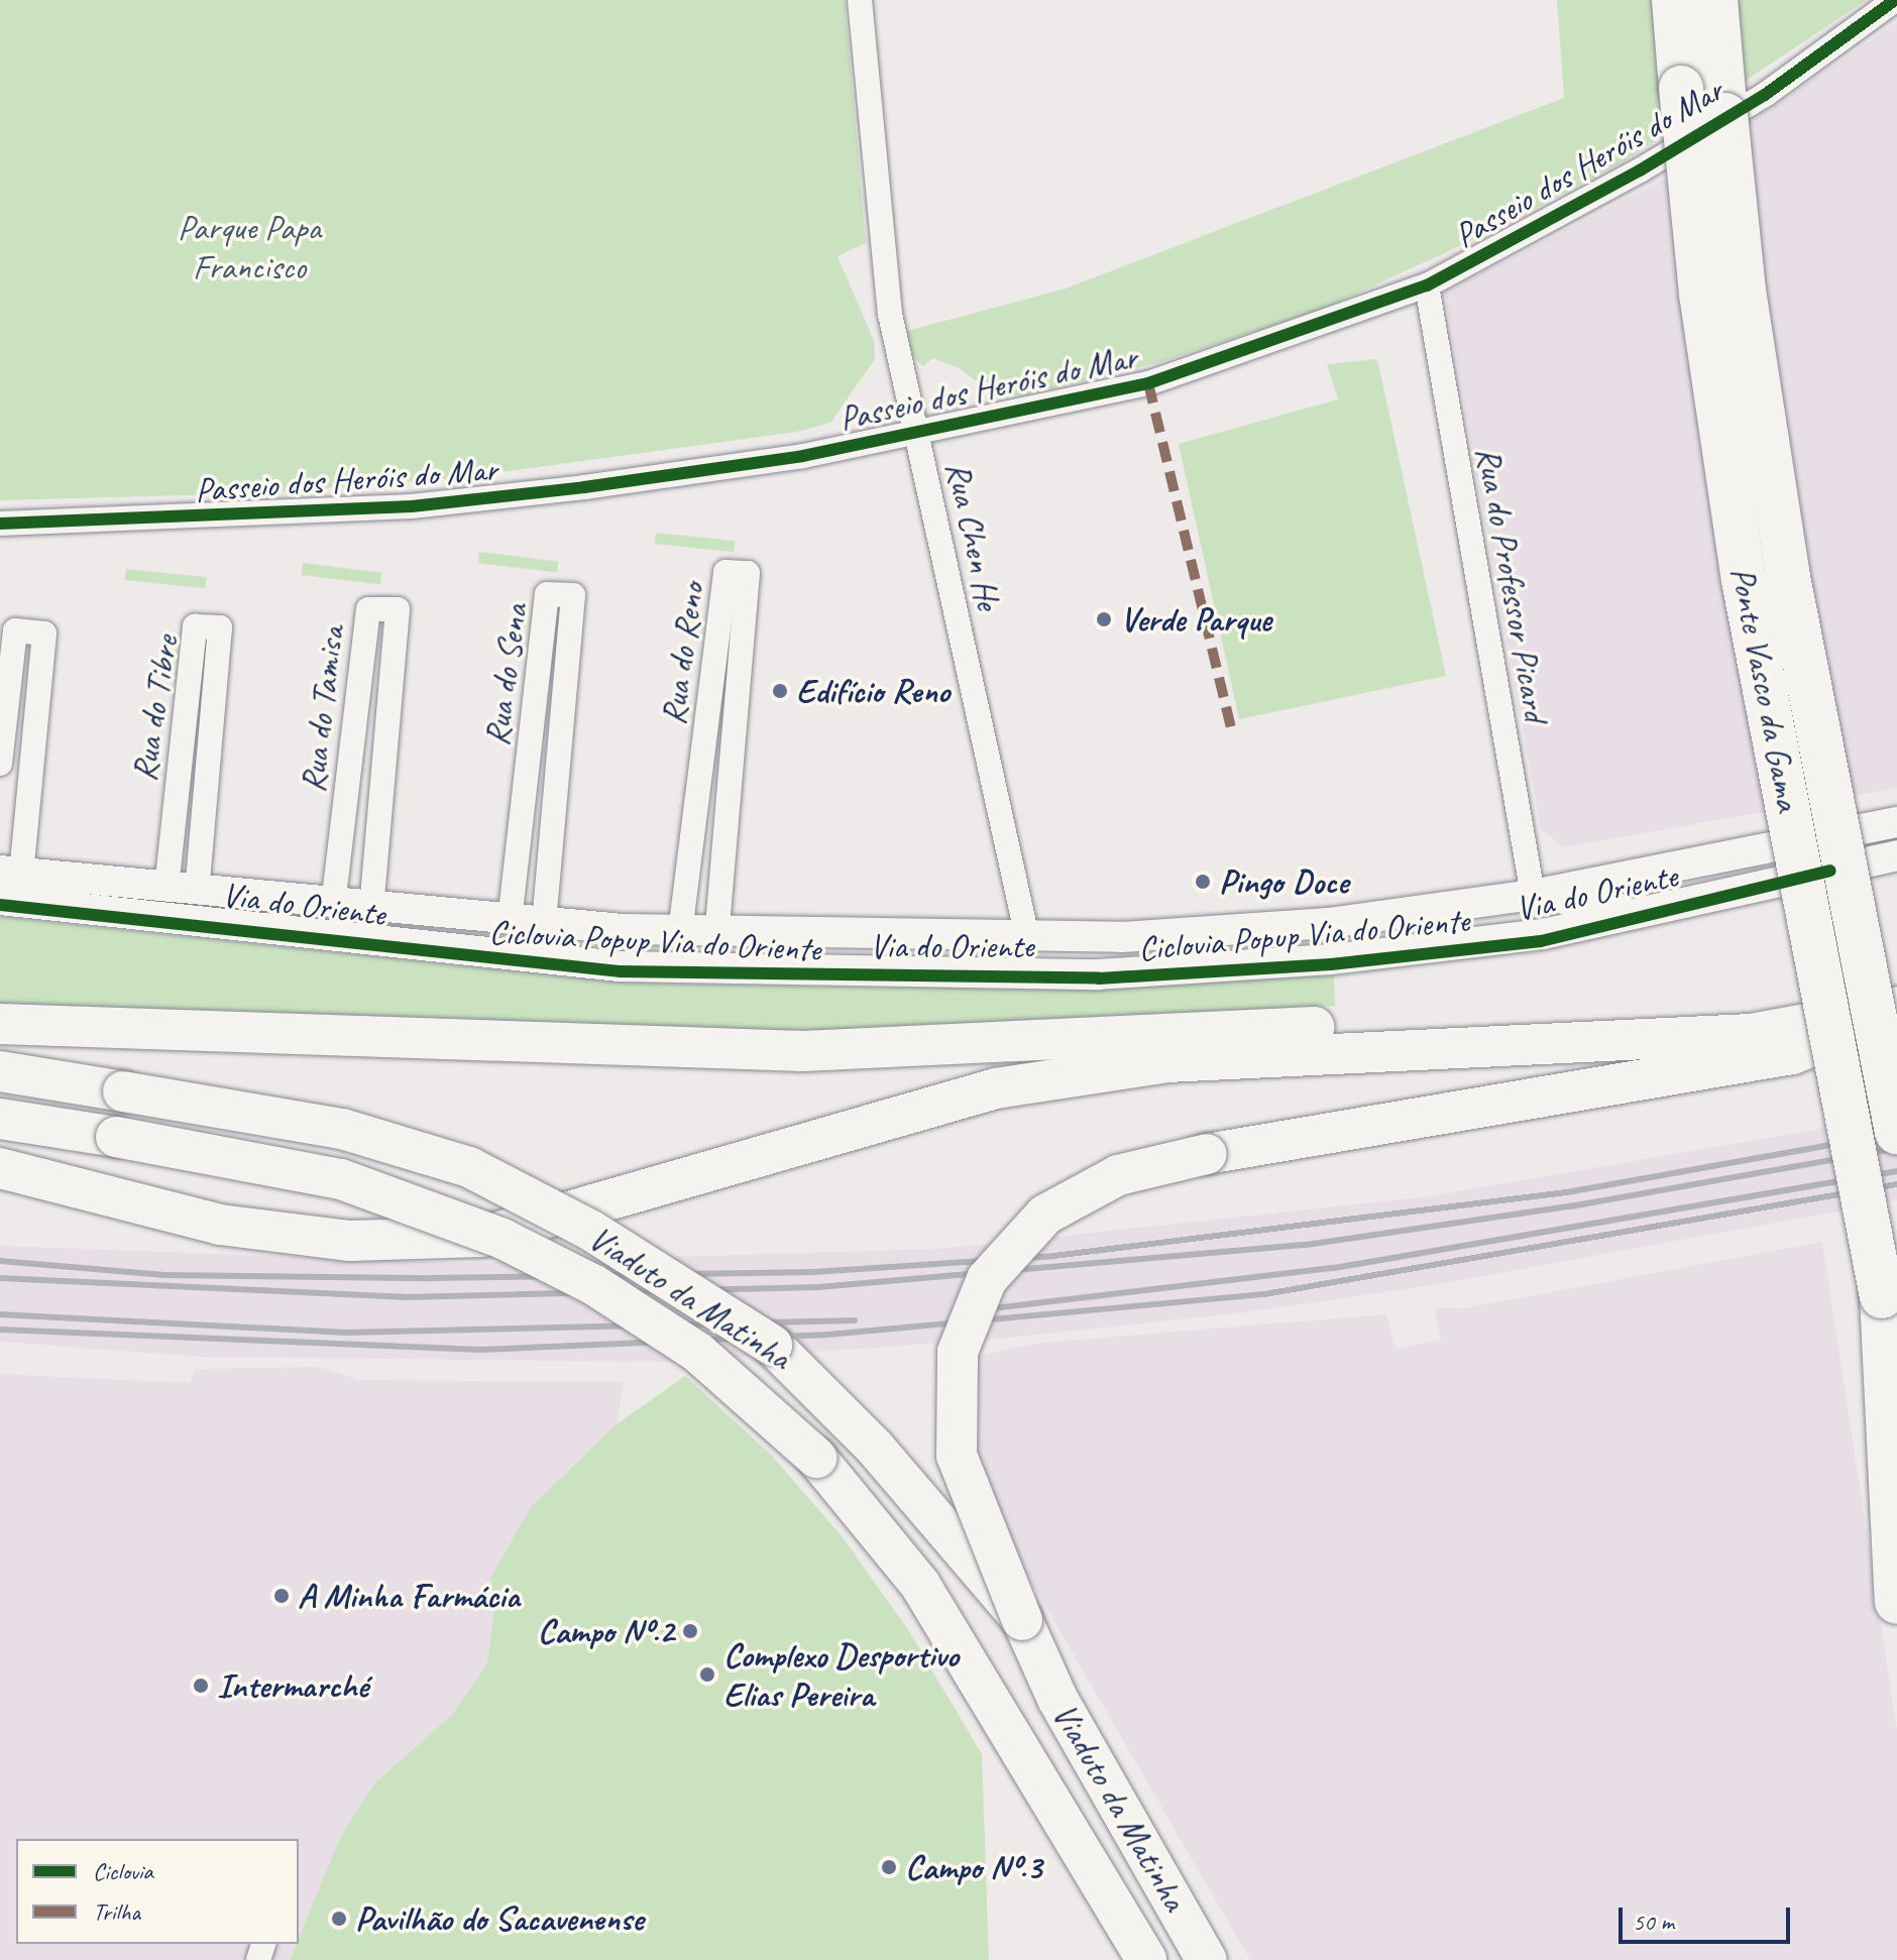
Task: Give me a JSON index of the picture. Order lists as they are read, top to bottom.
{
  "streets": {
    "highway": ["Ponte Vasco da Gama", "Viaduto da Matinha"],
    "street": [
      "Passeio dos Heróis do Mar",
      "Rua Chen He",
      "Rua do Professor Picard",
      "Rua do Reno",
      "Rua do Sena",
      "Rua do Tibre",
      "Rua do Tamisa",
      "Via do Oriente"
    ],
    "cycle path": ["Ciclovia Popup Via do Oriente"]
  },
  "crossings": [
    ["Passeio dos Heróis do Mar", "Rua Chen He"],
    ["Passeio dos Heróis do Mar", "Rua do Professor Picard"],
    ["Rua Chen He", "Via do Oriente"],
    ["Rua do Professor Picard", "Via do Oriente"],
    ["Rua do Reno", "Via do Oriente"],
    ["Rua do Sena", "Via do Oriente"],
    ["Rua do Tibre", "Via do Oriente"],
    ["Rua do Tamisa", "Via do Oriente"]
  ],
  "parks": ["Parque Papa Francisco"],
  "places": [
    "Verde Parque",
    "Edifício Reno",
    "Pingo Doce",
    "A Minha Farmácia",
    "Campo Nº.2",
    "Complexo Desportivo Elias Pereira",
    "Intermarché",
    "Campo Nº.3",
    "Pavilhão do Sacavenense"
  ],
  "legend": ["Ciclovia", "Trilha"],
  "scale_bar": "50 m"
}
